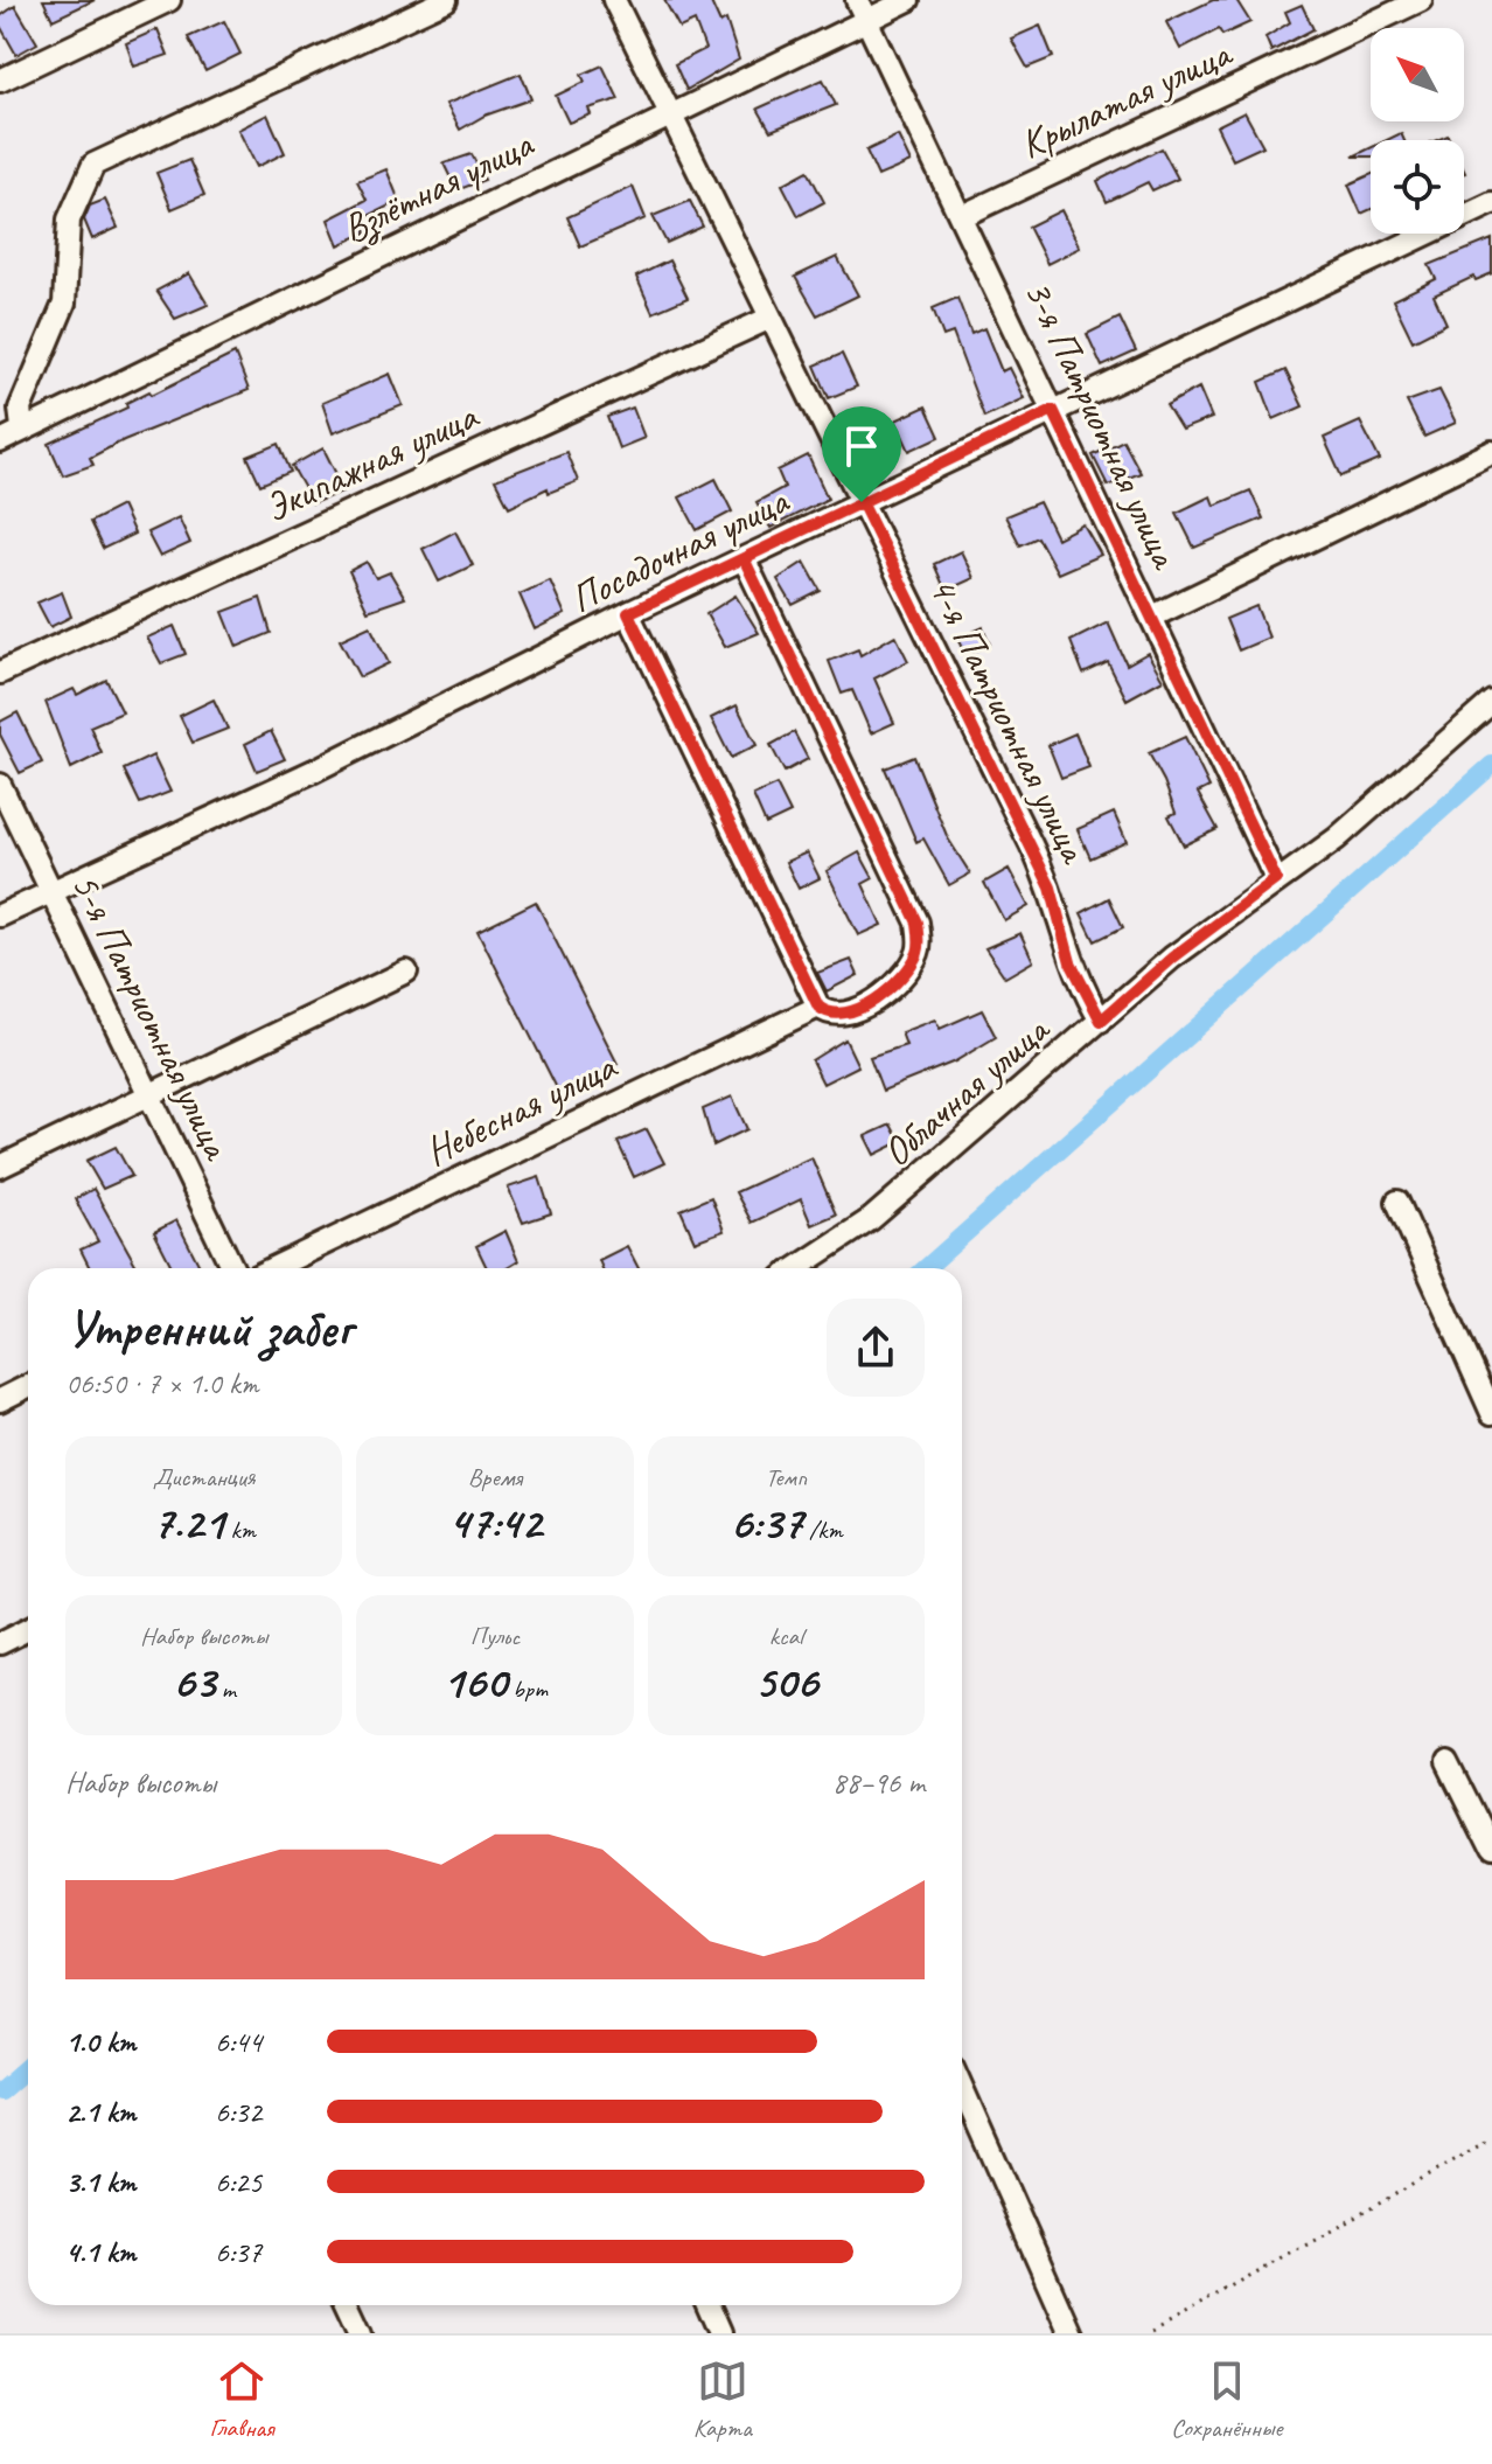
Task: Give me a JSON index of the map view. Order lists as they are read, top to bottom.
{
  "streets": {
    "street": [
      "Крылатая улица",
      "Взлётная улица",
      "3-я Патриотная улица",
      "Экипажная улица",
      "Посадочная улица",
      "4-я Патриотная улица",
      "5-я Патриотная улица",
      "Облачная улица",
      "Небесная улица"
    ]
  },
  "crossings": [
    ["Крылатая улица", "3-я Патриотная улица"],
    ["Взлётная улица", "3-я Патриотная улица"],
    ["Взлётная улица", "4-я Патриотная улица"],
    ["3-я Патриотная улица", "Посадочная улица"],
    ["3-я Патриотная улица", "Облачная улица"],
    ["Экипажная улица", "4-я Патриотная улица"],
    ["Посадочная улица", "4-я Патриотная улица"],
    ["Посадочная улица", "5-я Патриотная улица"],
    ["4-я Патриотная улица", "Облачная улица"]
  ],
  "north": "top left",
  "page": {
    "heading": ["Утренний забег", "06:50 · 7 × 1.0 km"],
    "stats": [
      ["Дистанция", "7.21 km"],
      ["Время", "47:42"],
      ["Темп", "6:37 /km"],
      ["Набор высоты", "63 m"],
      ["Пульс", "160 bpm"],
      ["kcal", "506"]
    ],
    "chart": ["Набор высоты", "88–96 m"],
    "list": [
      {
        "name": "1.0 km",
        "note": "6:44"
      },
      {
        "name": "2.1 km",
        "note": "6:32"
      },
      {
        "name": "3.1 km",
        "note": "6:25"
      },
      {
        "name": "4.1 km",
        "note": "6:37"
      }
    ],
    "tabs": ["Главная", "Карта", "Сохранённые"]
  }
}
